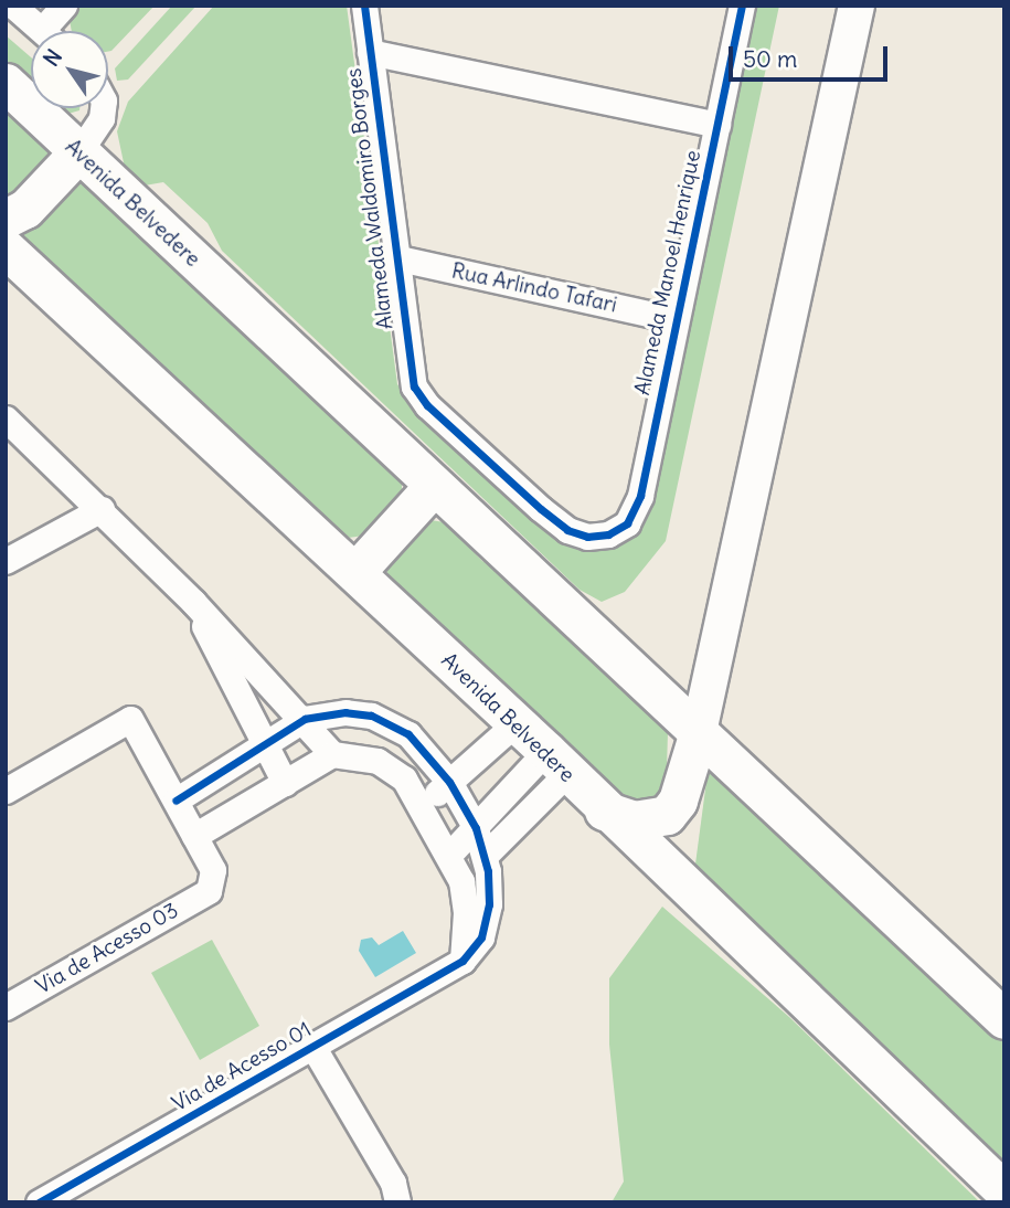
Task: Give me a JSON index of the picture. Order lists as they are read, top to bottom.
{
  "streets": {
    "main road": ["Avenida Belvedere"],
    "street": [
      "Alameda Waldomiro Borges",
      "Alameda Manoel Henrique",
      "Rua Arlindo Tafari",
      "Via de Acesso 03",
      "Via de Acesso 01"
    ]
  },
  "crossings": [
    ["Alameda Waldomiro Borges", "Alameda Manoel Henrique"],
    ["Alameda Waldomiro Borges", "Rua Arlindo Tafari"],
    ["Alameda Manoel Henrique", "Rua Arlindo Tafari"]
  ],
  "scale_bar": "50 m",
  "north": "top left"
}
